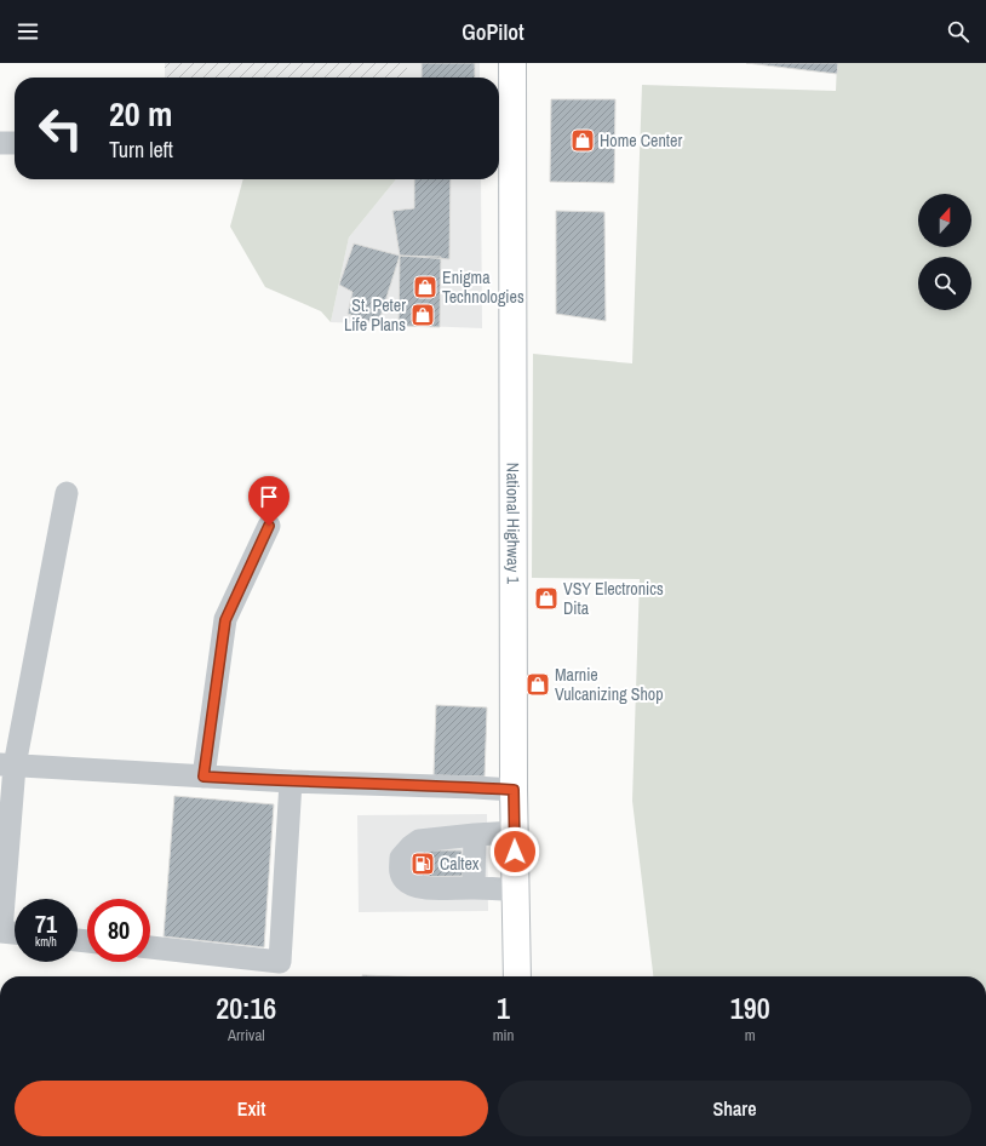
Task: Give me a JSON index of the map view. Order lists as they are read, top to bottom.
{
  "streets": {
    "highway": ["National Highway 1"]
  },
  "places": {
    "shop": [
      "Home Center",
      "Enigma Technologies",
      "St. Peter Life Plans",
      "VSY Electronics Dita",
      "Marnie Vulcanizing Shop"
    ],
    "fuel station": ["Caltex"]
  },
  "north": "top",
  "page": {
    "header": "GoPilot",
    "turn": ["20 m", "Turn left"],
    "speed": "71 km/h",
    "limit": "80",
    "eta": [
      "20:16",
      "Arrival",
      "1",
      "min",
      "190",
      "m"
    ],
    "buttons": ["Exit", "Share"]
  }
}
